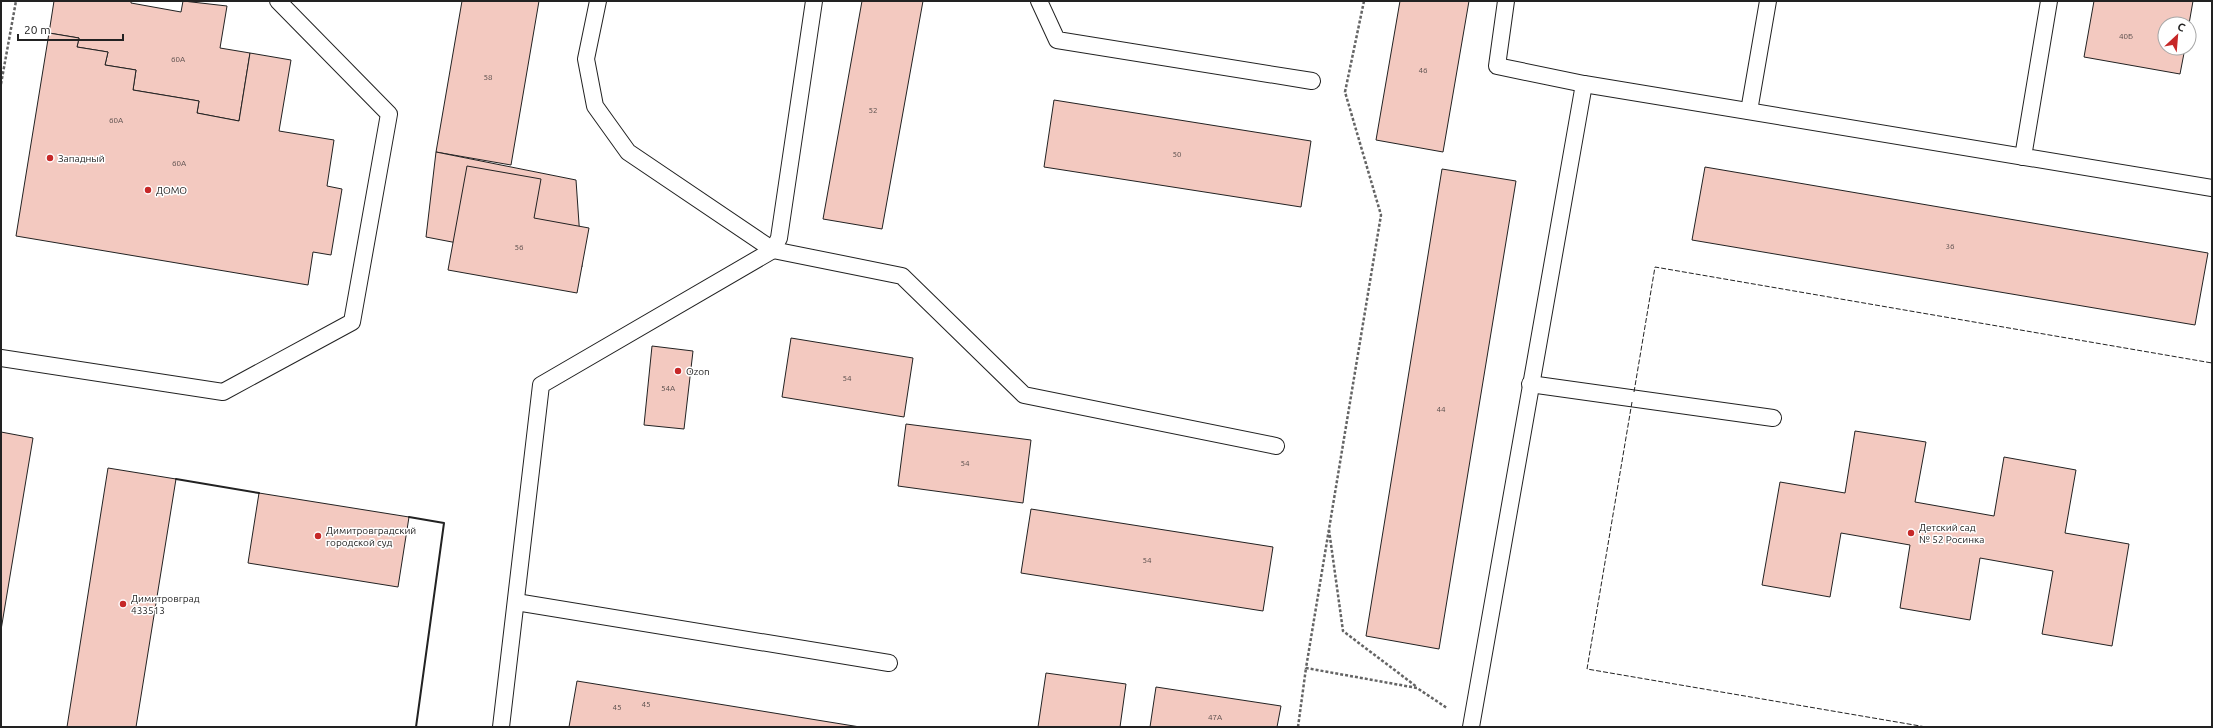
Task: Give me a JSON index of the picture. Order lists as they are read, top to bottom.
{
  "places": [
    "Западный",
    "ДОМО",
    "Ozon",
    "Детский сад № 52 Росинка",
    "Димитровградский городской суд",
    "Димитровград 433513"
  ],
  "house_numbers": [
    "40Б",
    "60А",
    "46",
    "58",
    "52",
    "60А",
    "50",
    "60А",
    "36",
    "56",
    "54",
    "54А",
    "44",
    "54",
    "54",
    "45",
    "45",
    "47А"
  ],
  "scale_bar": "20 m",
  "north": "top right"
}
